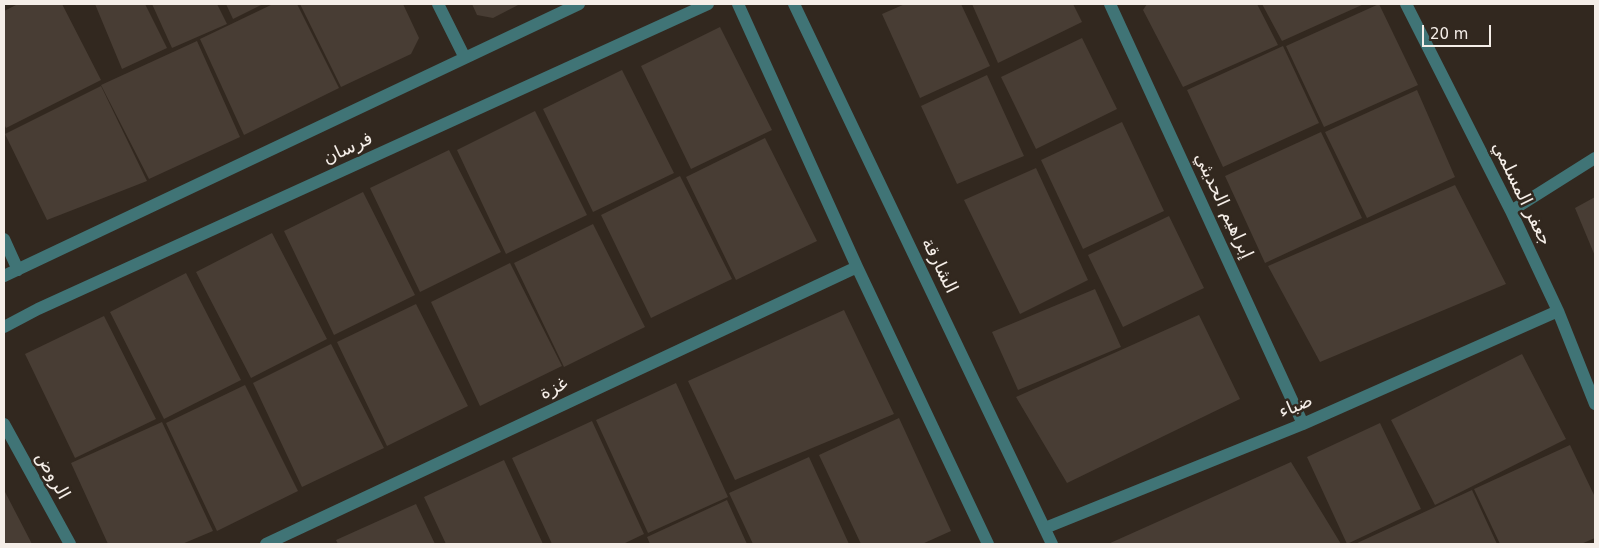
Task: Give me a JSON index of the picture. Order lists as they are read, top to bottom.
{
  "streets": {
    "street": [
      "فرسان",
      "جعفر المسلمي",
      "إبراهيم الحديثي",
      "الشارقة",
      "غزة",
      "ضباء",
      "الروض"
    ]
  },
  "crossings": [
    ["جعفر المسلمي", "ضباء"],
    ["إبراهيم الحديثي", "ضباء"],
    ["الشارقة", "ضباء"]
  ],
  "scale_bar": "20 m"
}
